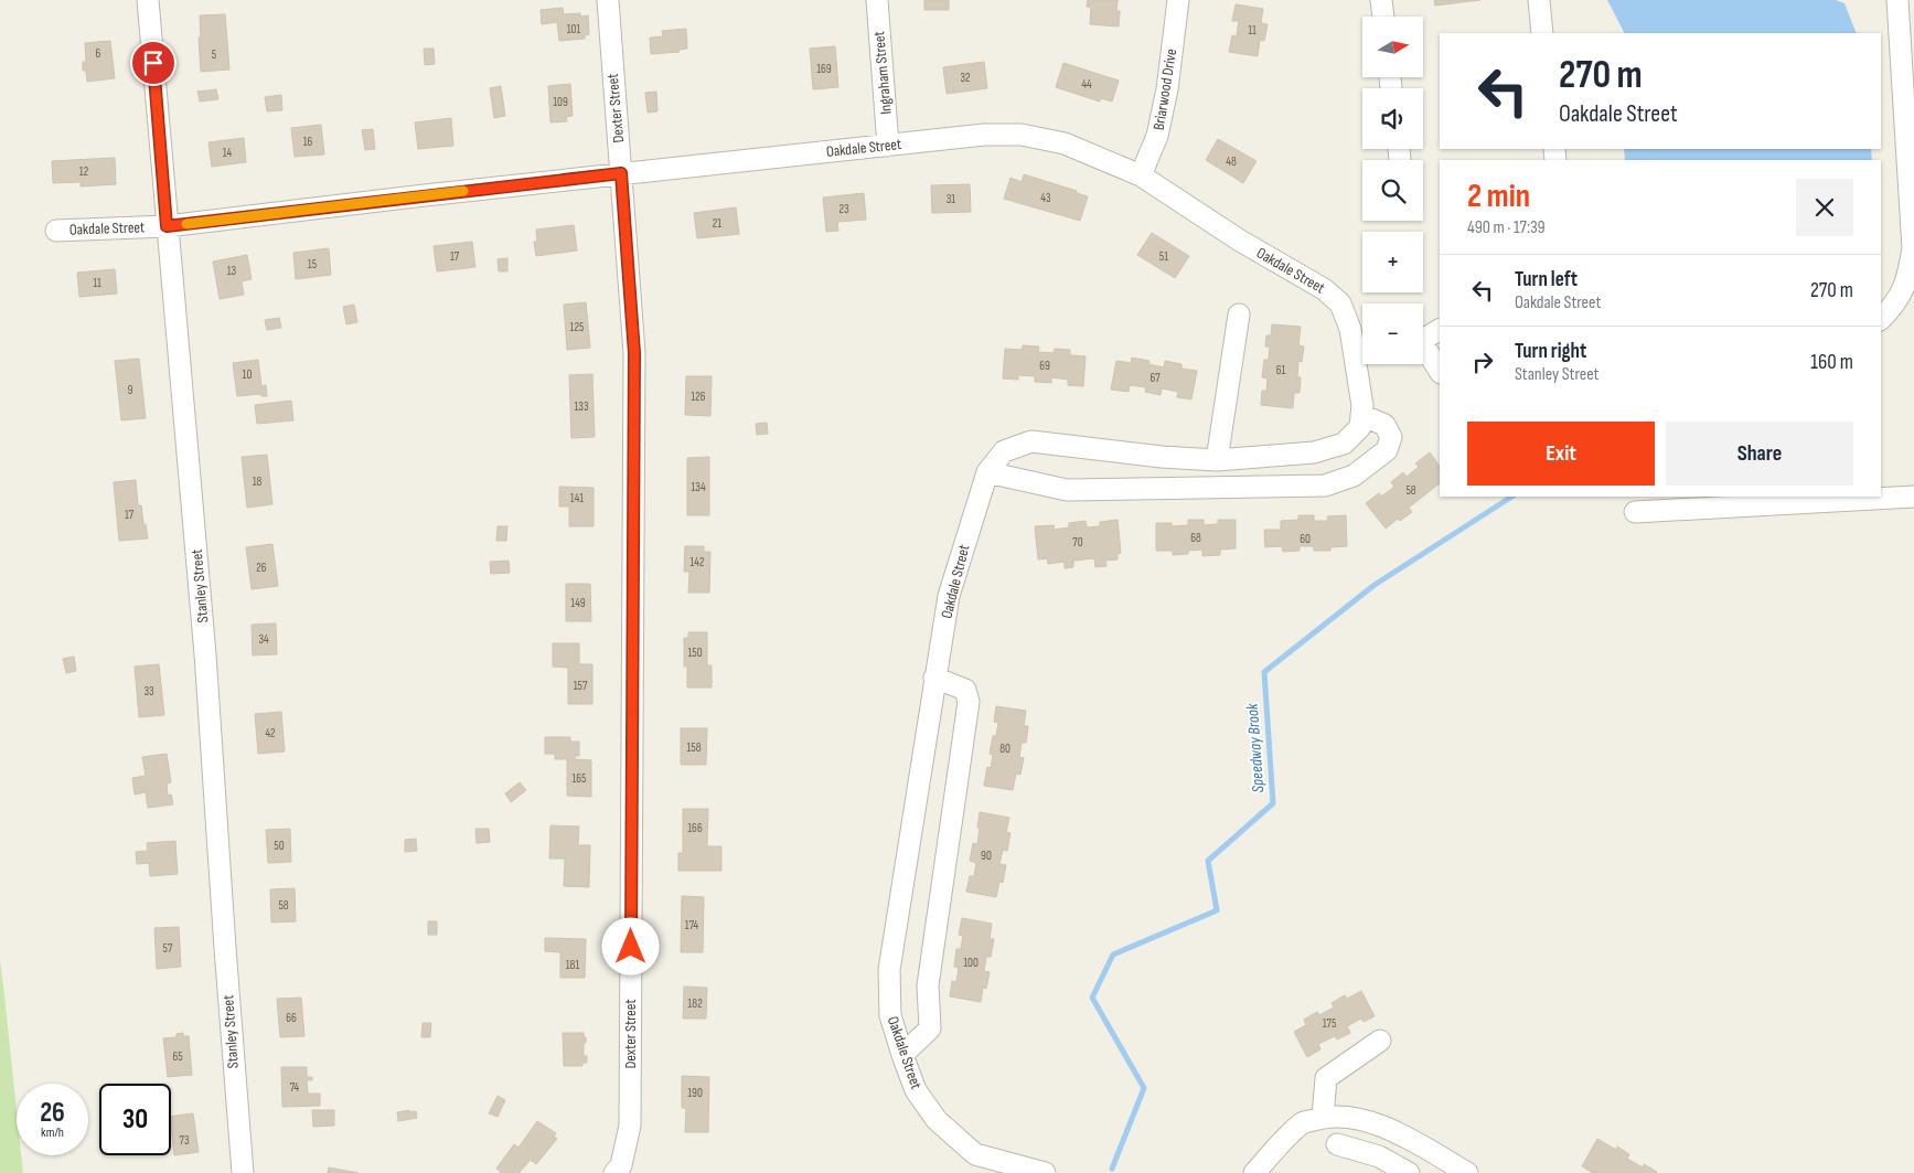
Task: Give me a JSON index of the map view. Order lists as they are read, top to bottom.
{
  "streets": {
    "street": [
      "Ingraham Street",
      "Briarwood Drive",
      "Dexter Street",
      "Oakdale Street",
      "Stanley Street"
    ]
  },
  "crossings": [
    ["Ingraham Street", "Oakdale Street"],
    ["Briarwood Drive", "Oakdale Street"],
    ["Dexter Street", "Oakdale Street"],
    ["Oakdale Street", "Stanley Street"]
  ],
  "water": ["Speedway Brook"],
  "house_numbers": [
    "101",
    "11",
    "6",
    "5",
    "169",
    "32",
    "44",
    "109",
    "16",
    "14",
    "48",
    "12",
    "43",
    "31",
    "23",
    "21",
    "17",
    "51",
    "15",
    "13",
    "11",
    "125",
    "69",
    "61",
    "10",
    "67",
    "9",
    "126",
    "133",
    "18",
    "134",
    "58",
    "141",
    "17",
    "68",
    "60",
    "70",
    "142",
    "26",
    "149",
    "34",
    "150",
    "157",
    "33",
    "42",
    "158",
    "80",
    "165",
    "166",
    "50",
    "90",
    "58",
    "174",
    "57",
    "100",
    "181",
    "182",
    "66",
    "175",
    "65",
    "74",
    "190",
    "73"
  ],
  "north": "right",
  "page": {
    "map_buttons": ["+", "−"],
    "turn": ["270 m", "Oakdale Street"],
    "heading": ["2 min", "490 m · 17:39"],
    "list": [
      {
        "name": "Turn left",
        "note": "Oakdale Street",
        "value": "270 m"
      },
      {
        "name": "Turn right",
        "note": "Stanley Street",
        "value": "160 m"
      }
    ],
    "buttons": ["Exit", "Share"],
    "speed": "26 km/h",
    "limit": "30"
  }
}
